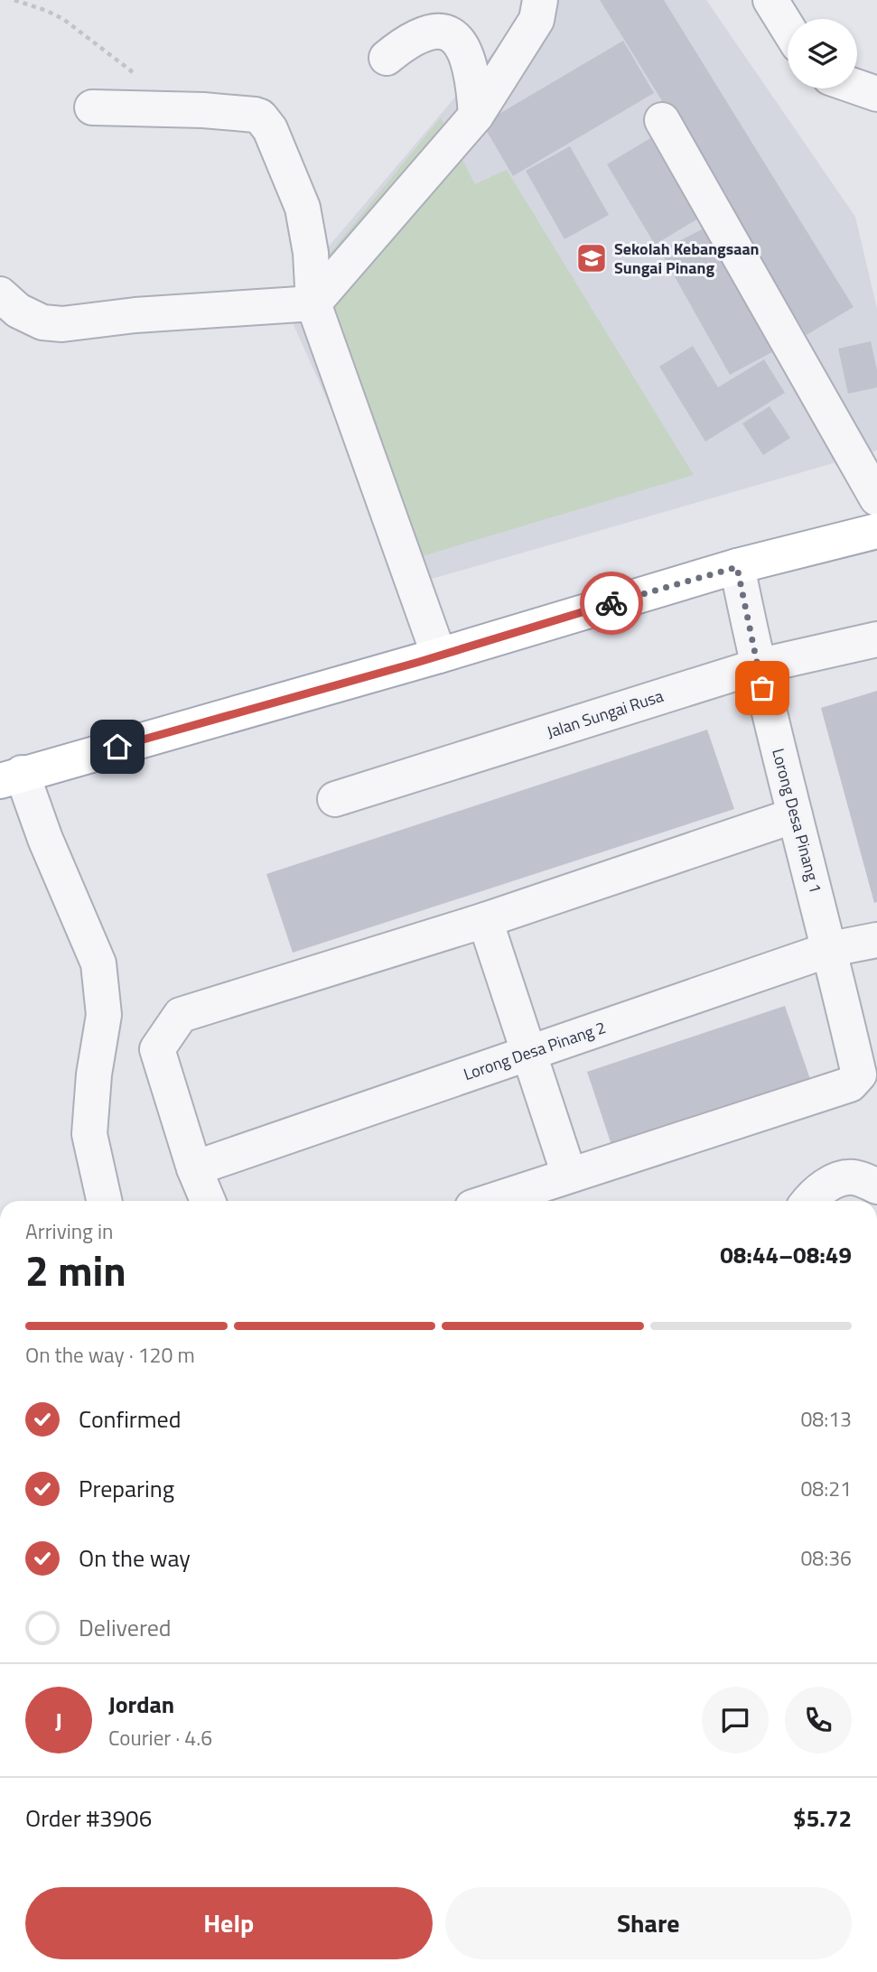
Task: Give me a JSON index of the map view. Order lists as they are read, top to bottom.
{
  "streets": {
    "street": ["Jalan Sungai Rusa", "Lorong Desa Pinang 1", "Lorong Desa Pinang 2"]
  },
  "crossings": [
    ["Jalan Sungai Rusa", "Lorong Desa Pinang 1"],
    ["Lorong Desa Pinang 1", "Lorong Desa Pinang 2"]
  ],
  "places": {
    "school or university": ["Sekolah Kebangsaan Sungai Pinang"]
  },
  "page": {
    "heading": ["2 min", "Arriving in", "08:44–08:49"],
    "panel": [
      "Jordan",
      "Courier · 4.6",
      "Order #3906",
      "$5.72"
    ],
    "bar": "On the way · 120 m",
    "list": [
      ["Confirmed", "08:13"],
      ["Preparing", "08:21"],
      ["On the way", "08:36"],
      "Delivered"
    ],
    "round": "J",
    "buttons": ["Help", "Share"]
  }
}
